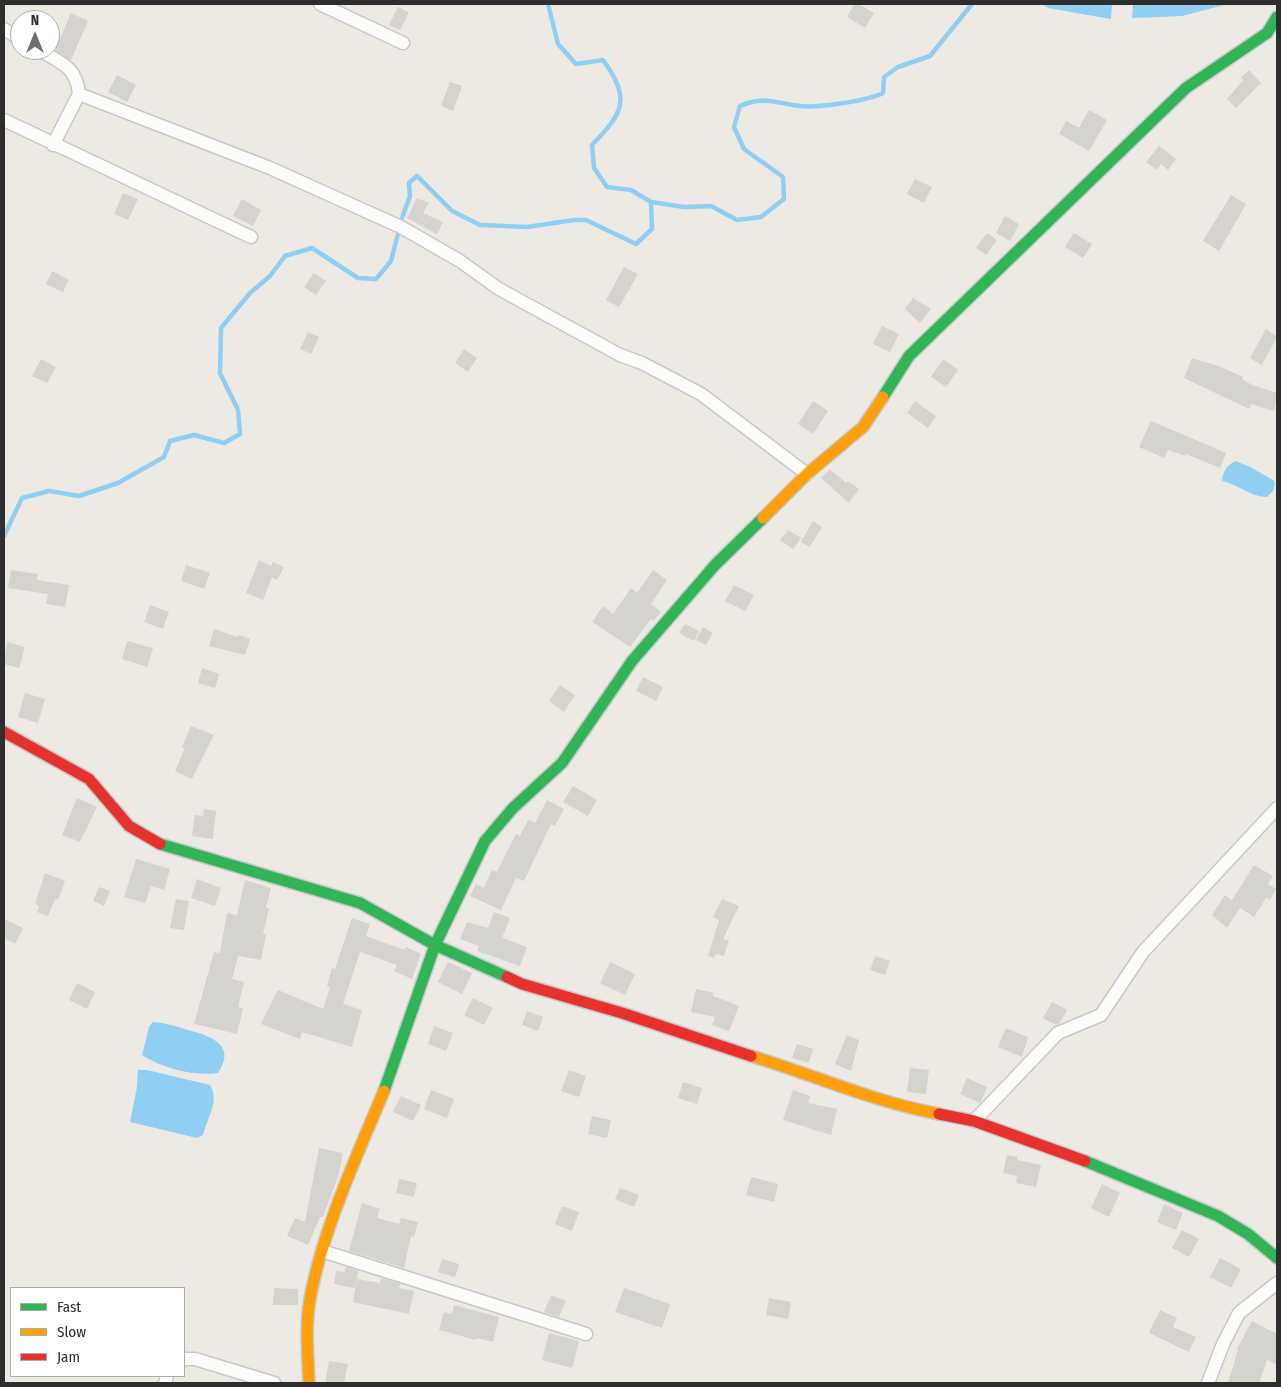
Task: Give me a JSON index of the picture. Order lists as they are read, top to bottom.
{
  "legend": ["Fast", "Slow", "Jam"],
  "north": "top"
}
